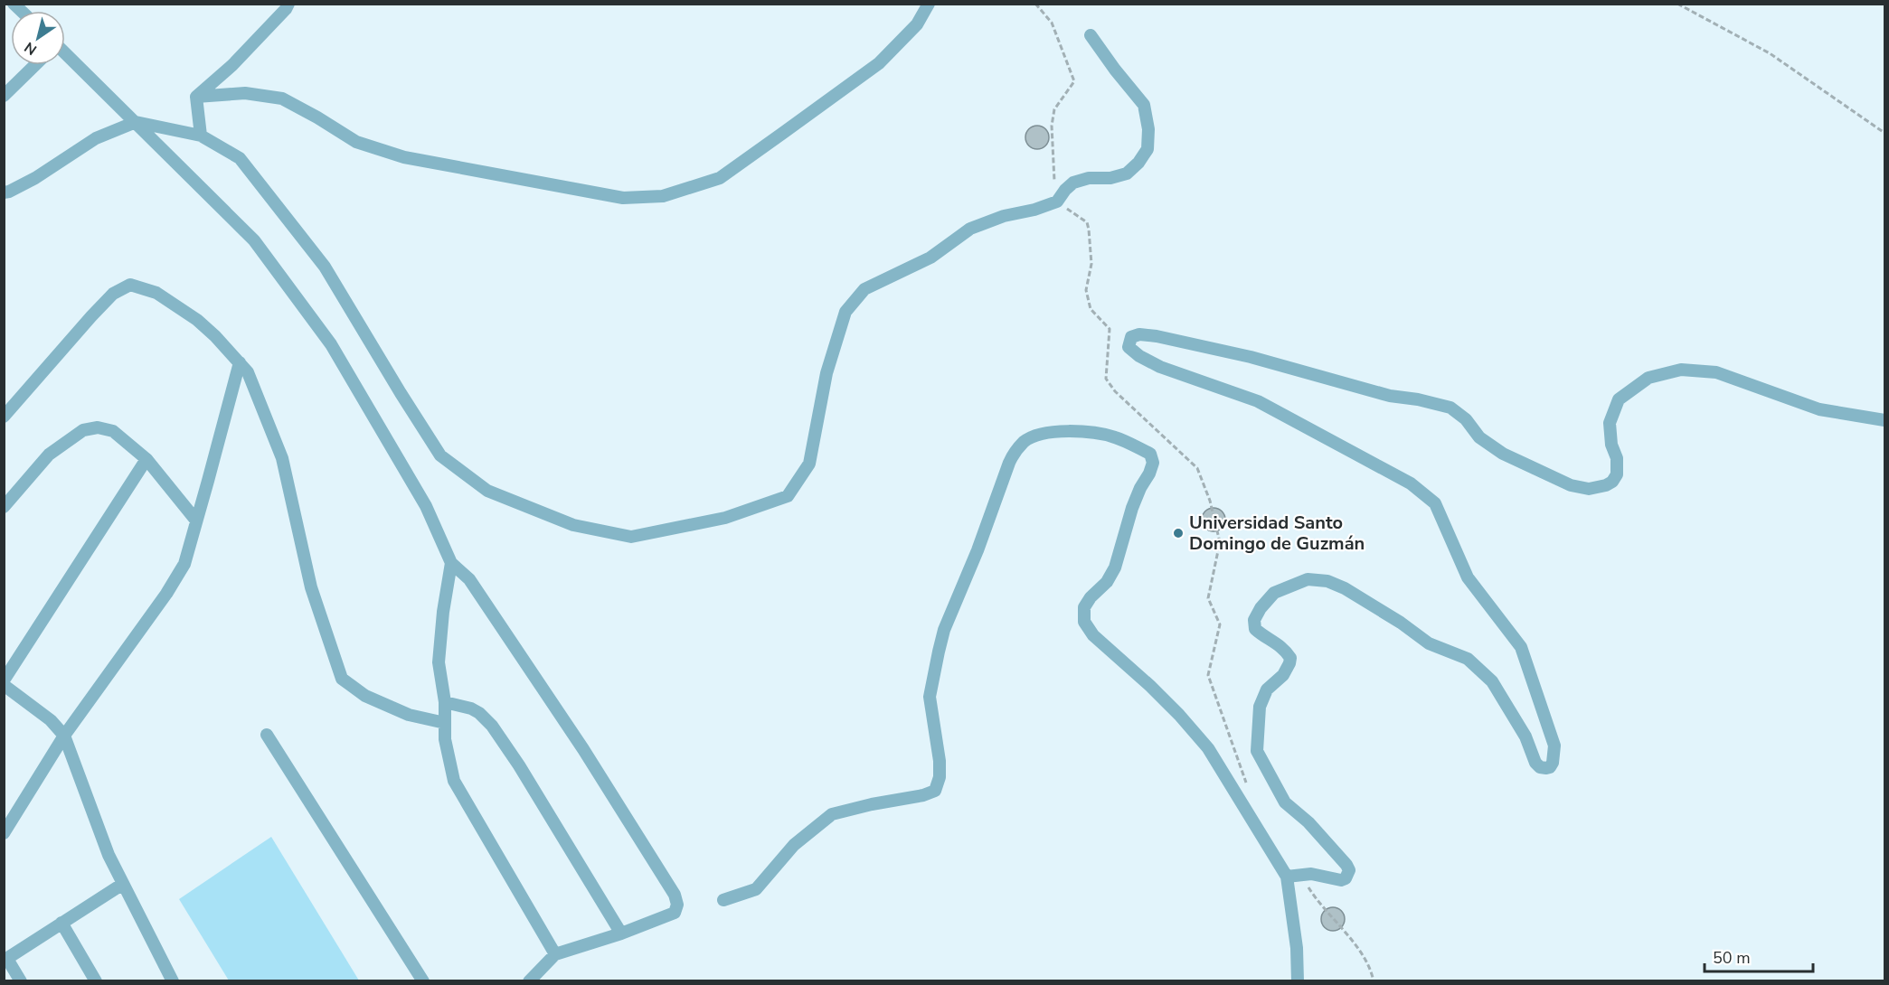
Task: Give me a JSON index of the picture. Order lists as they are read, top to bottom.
{
  "places": ["Universidad Santo Domingo de Guzmán"],
  "scale_bar": "50 m",
  "north": "bottom left"
}
